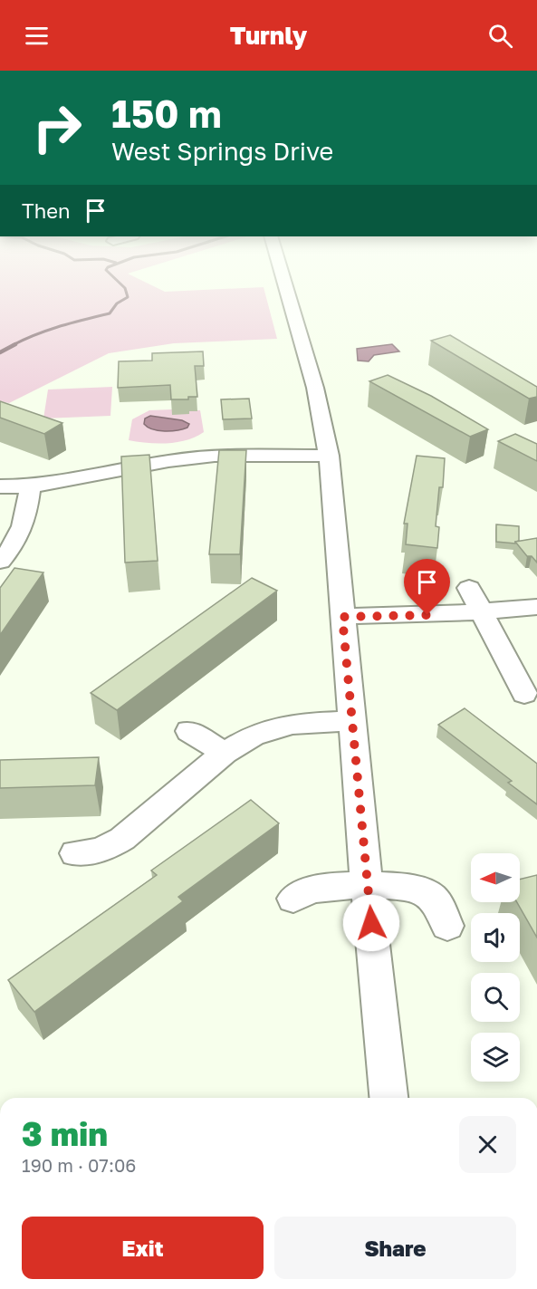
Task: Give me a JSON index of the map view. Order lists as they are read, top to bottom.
{
  "north": "left",
  "page": {
    "header": "Turnly",
    "turn": ["150 m", "West Springs Drive"],
    "then": "Then",
    "heading": ["3 min", "190 m · 07:06"],
    "buttons": ["Exit", "Share"]
  }
}
